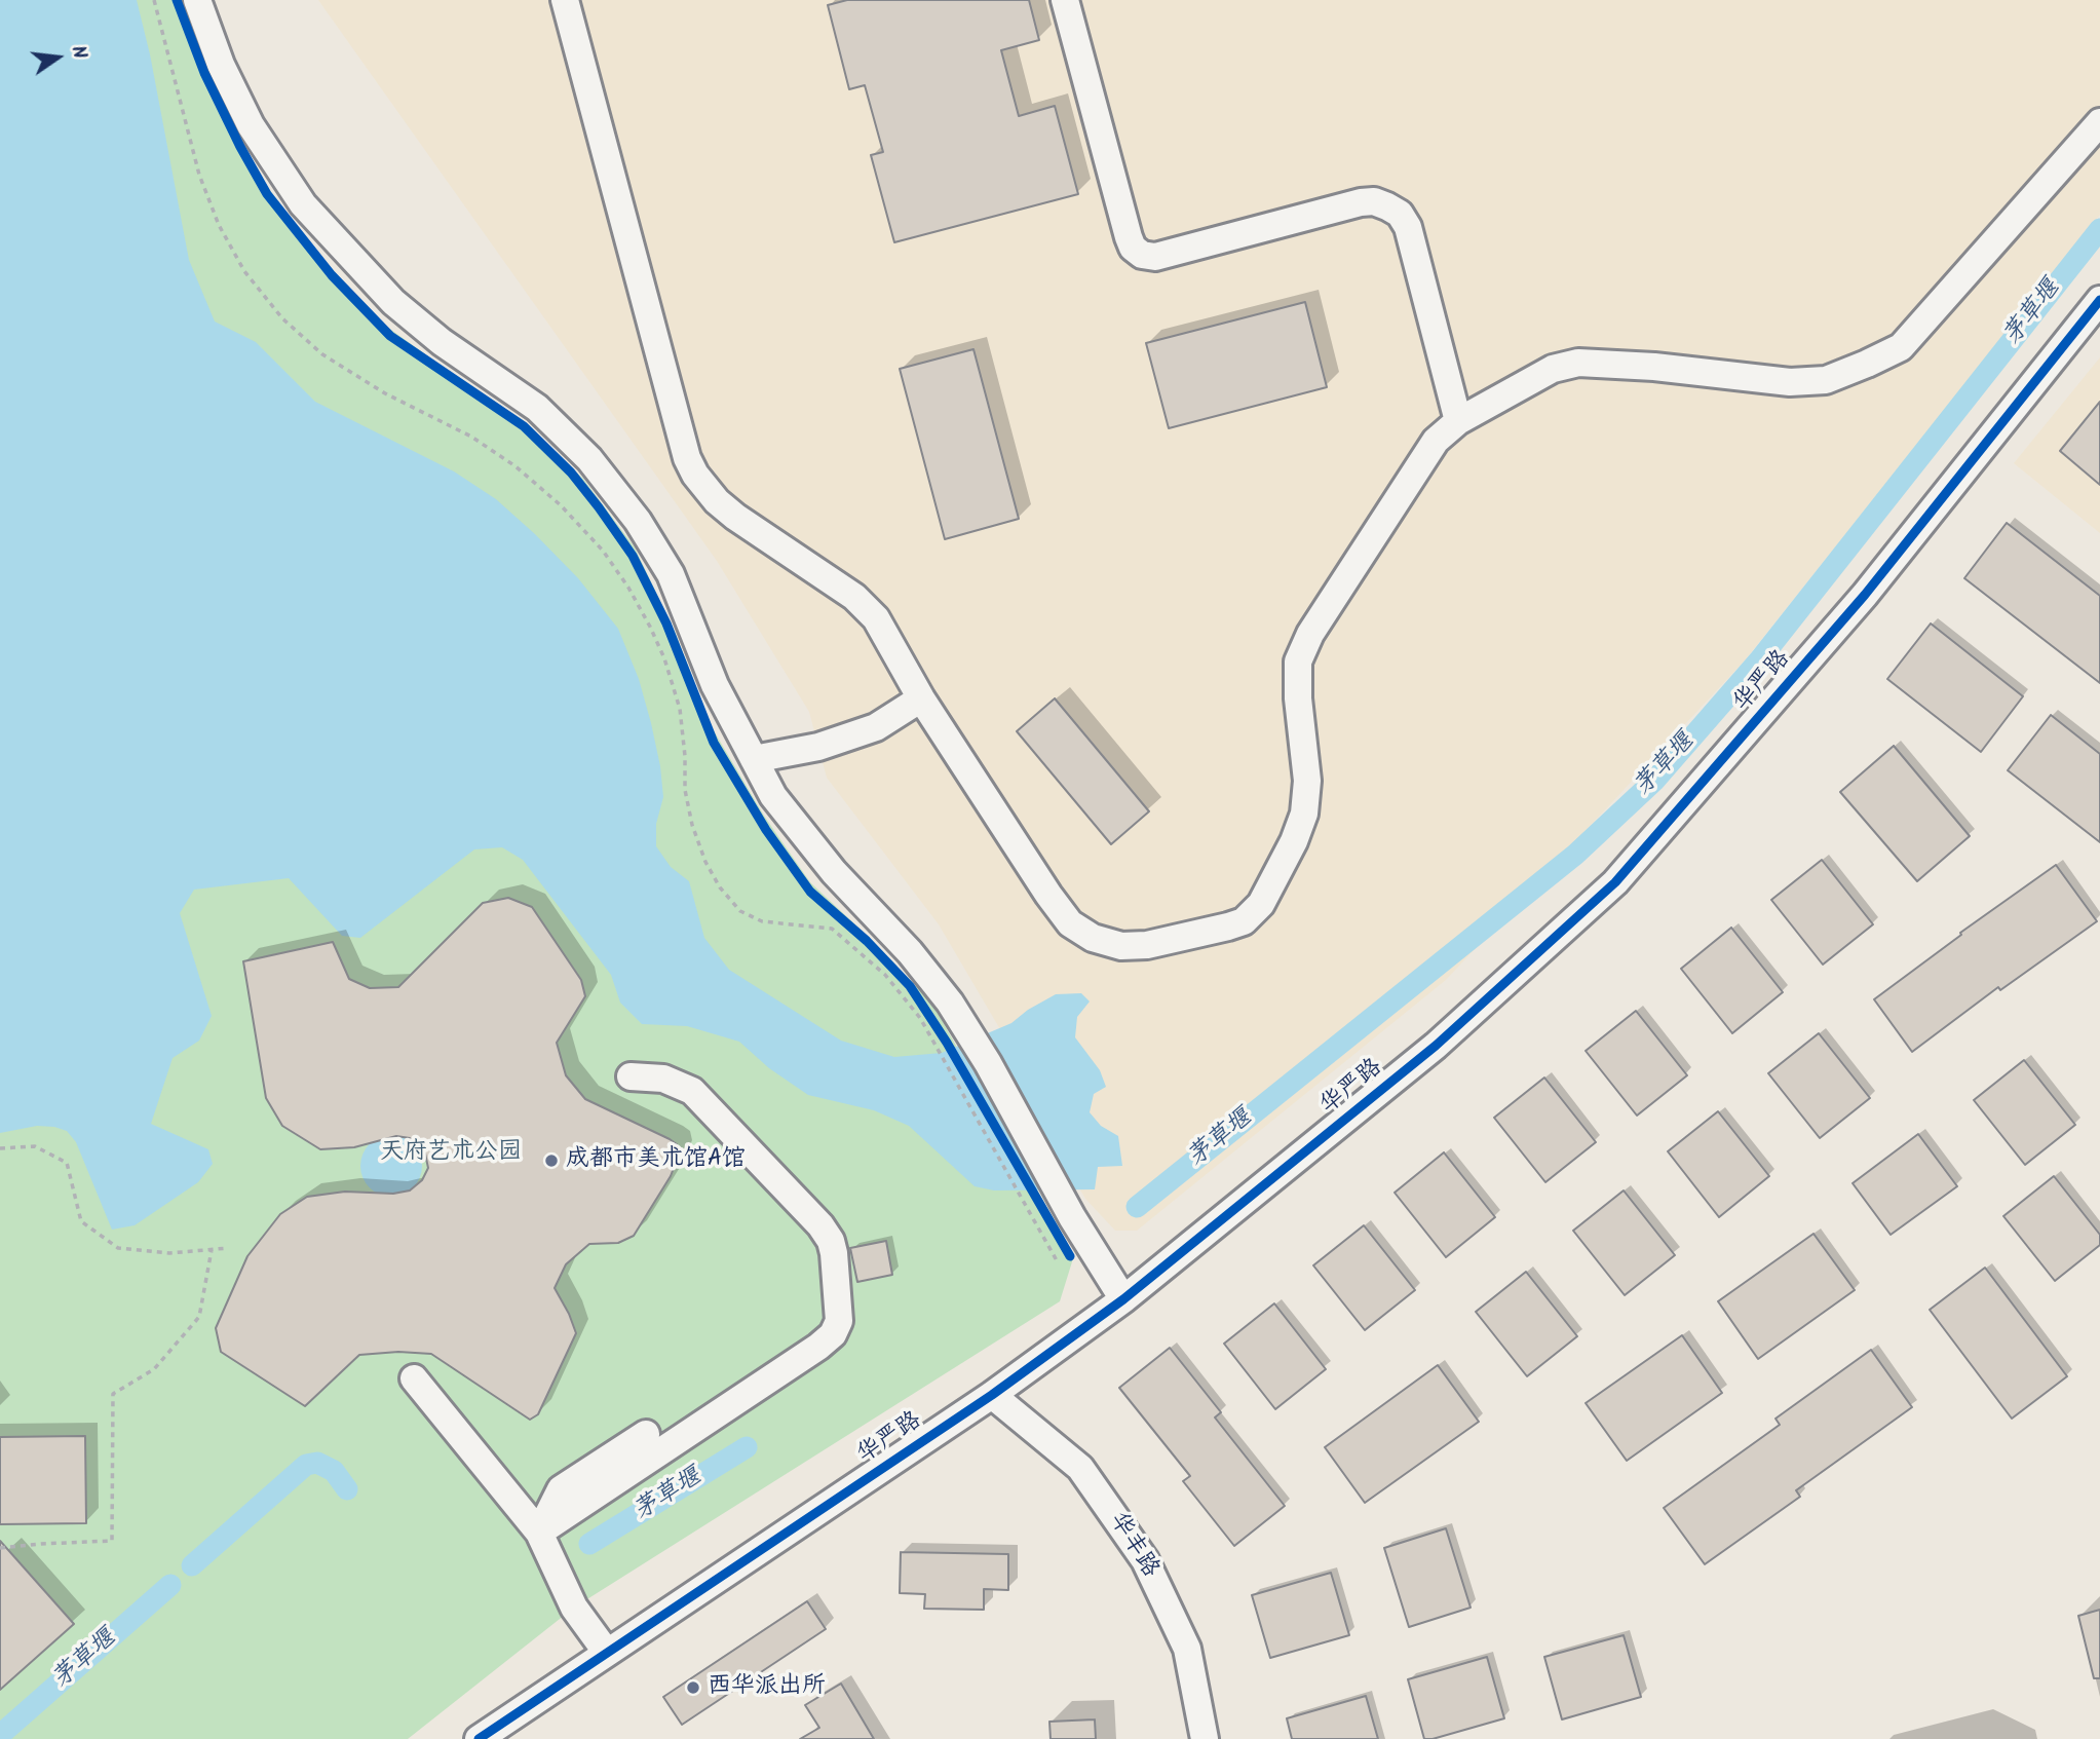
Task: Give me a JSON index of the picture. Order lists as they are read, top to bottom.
{
  "streets": {
    "street": ["华严路", "华丰路"]
  },
  "crossings": [
    ["华严路", "华丰路"]
  ],
  "water": ["茅草堰"],
  "parks": ["天府艺术公园"],
  "places": ["成都市美术馆A馆", "西华派出所"],
  "north": "right"
}
